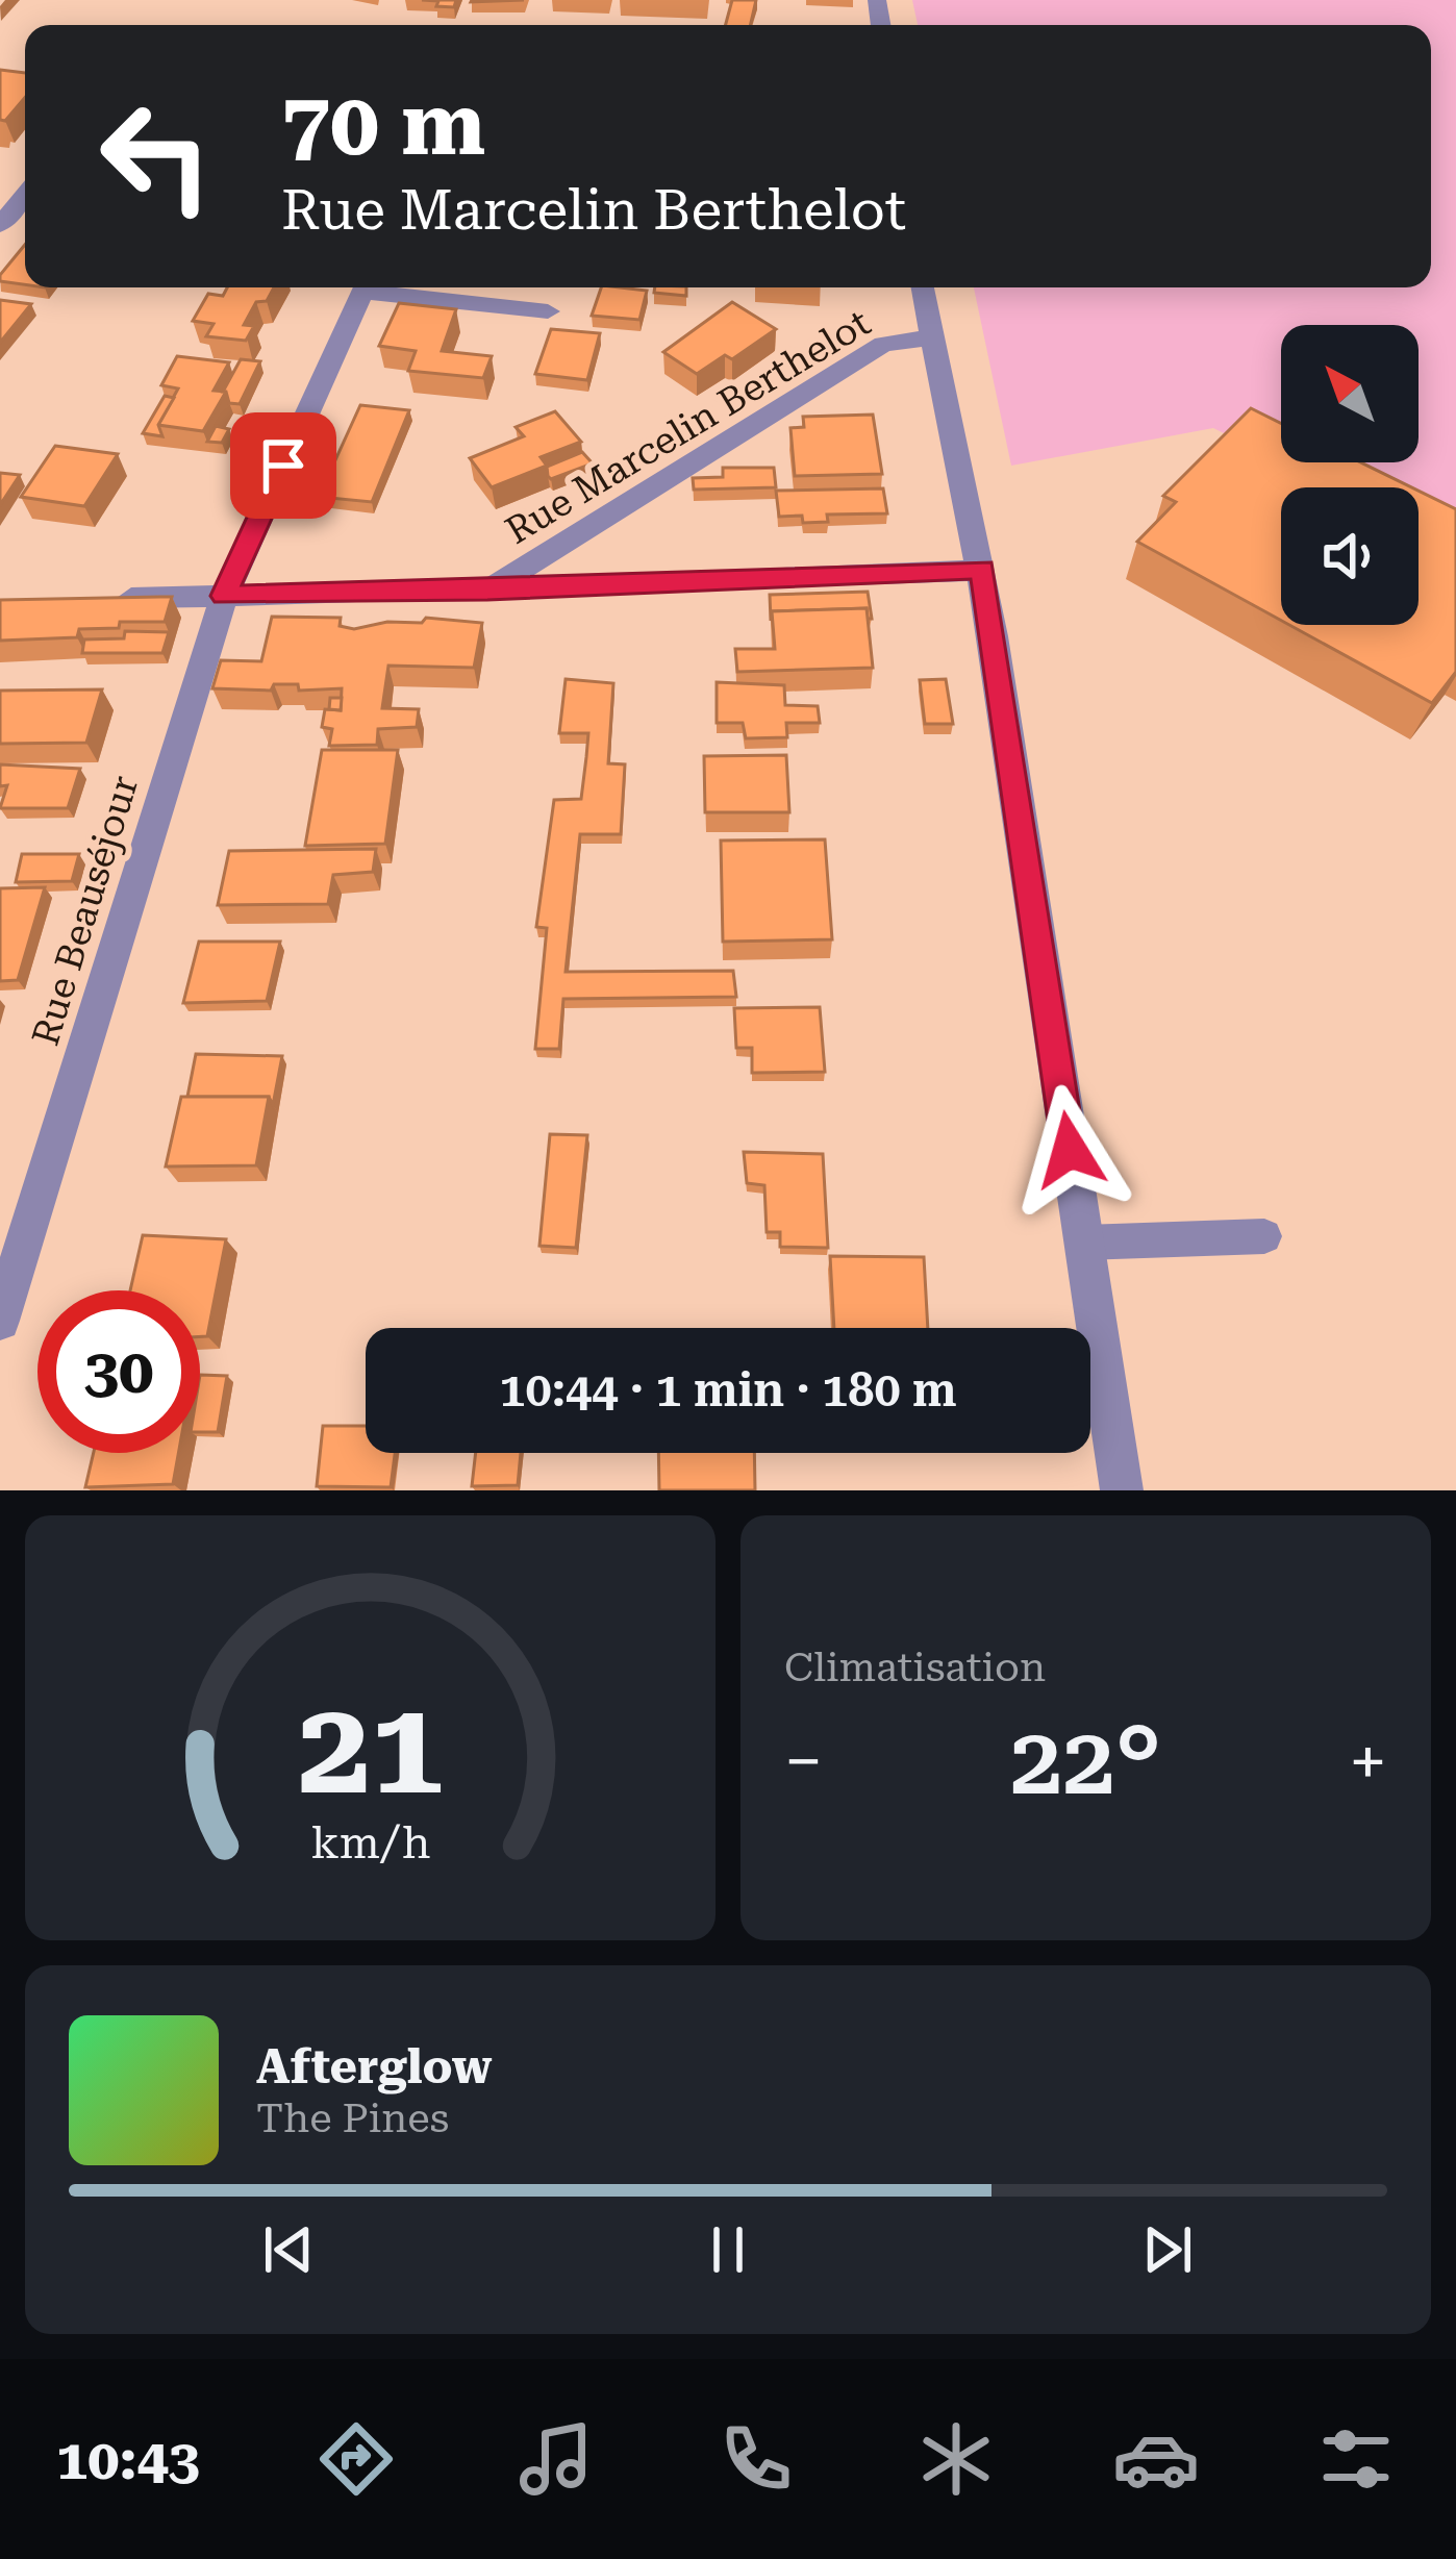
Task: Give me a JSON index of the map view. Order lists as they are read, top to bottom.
{
  "streets": {
    "street": ["Rue Marcelin Berthelot", "Rue Beauséjour"]
  },
  "crossings": [
    ["Rue Marcelin Berthelot", "Rue Beauséjour"]
  ],
  "north": "top left",
  "page": {
    "turn": ["70 m", "Rue Marcelin Berthelot"],
    "limit": "30",
    "trip": "10:44 · 1 min · 180 m",
    "tile": "Climatisation",
    "heat": ["−", "22°", "+"],
    "song": ["Afterglow", "The Pines"],
    "tabs": "10:43",
    "gauge": ["21", "km/h"]
  }
}
